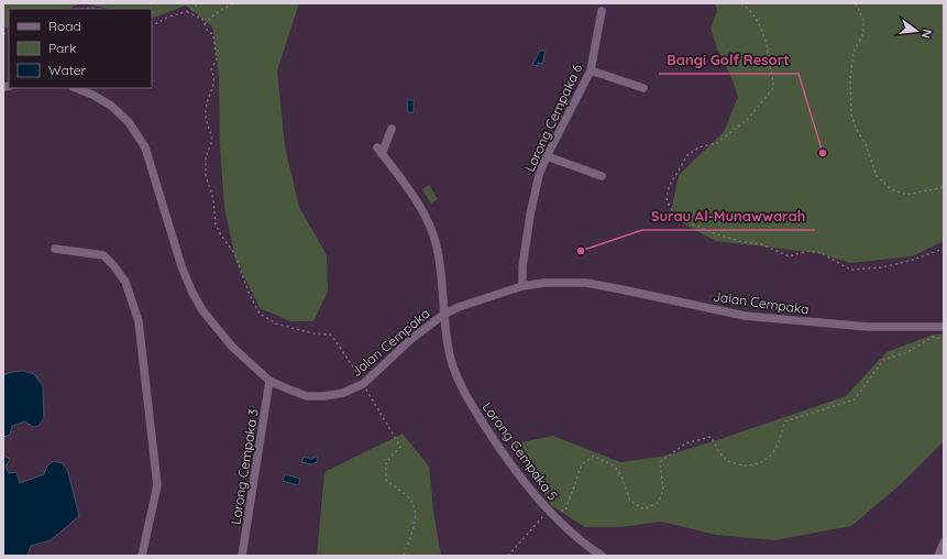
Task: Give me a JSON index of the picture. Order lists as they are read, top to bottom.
{
  "streets": {
    "street": [
      "Lorong Cempaka 6",
      "Jalan Cempaka",
      "Lorong Cempaka 5",
      "Lorong Cempaka 3"
    ]
  },
  "crossings": [
    ["Lorong Cempaka 6", "Jalan Cempaka"],
    ["Jalan Cempaka", "Lorong Cempaka 5"],
    ["Jalan Cempaka", "Lorong Cempaka 3"]
  ],
  "places": ["Bangi Golf Resort", "Surau Al-Munawwarah"],
  "legend": ["Road", "Park", "Water"],
  "north": "right"
}
